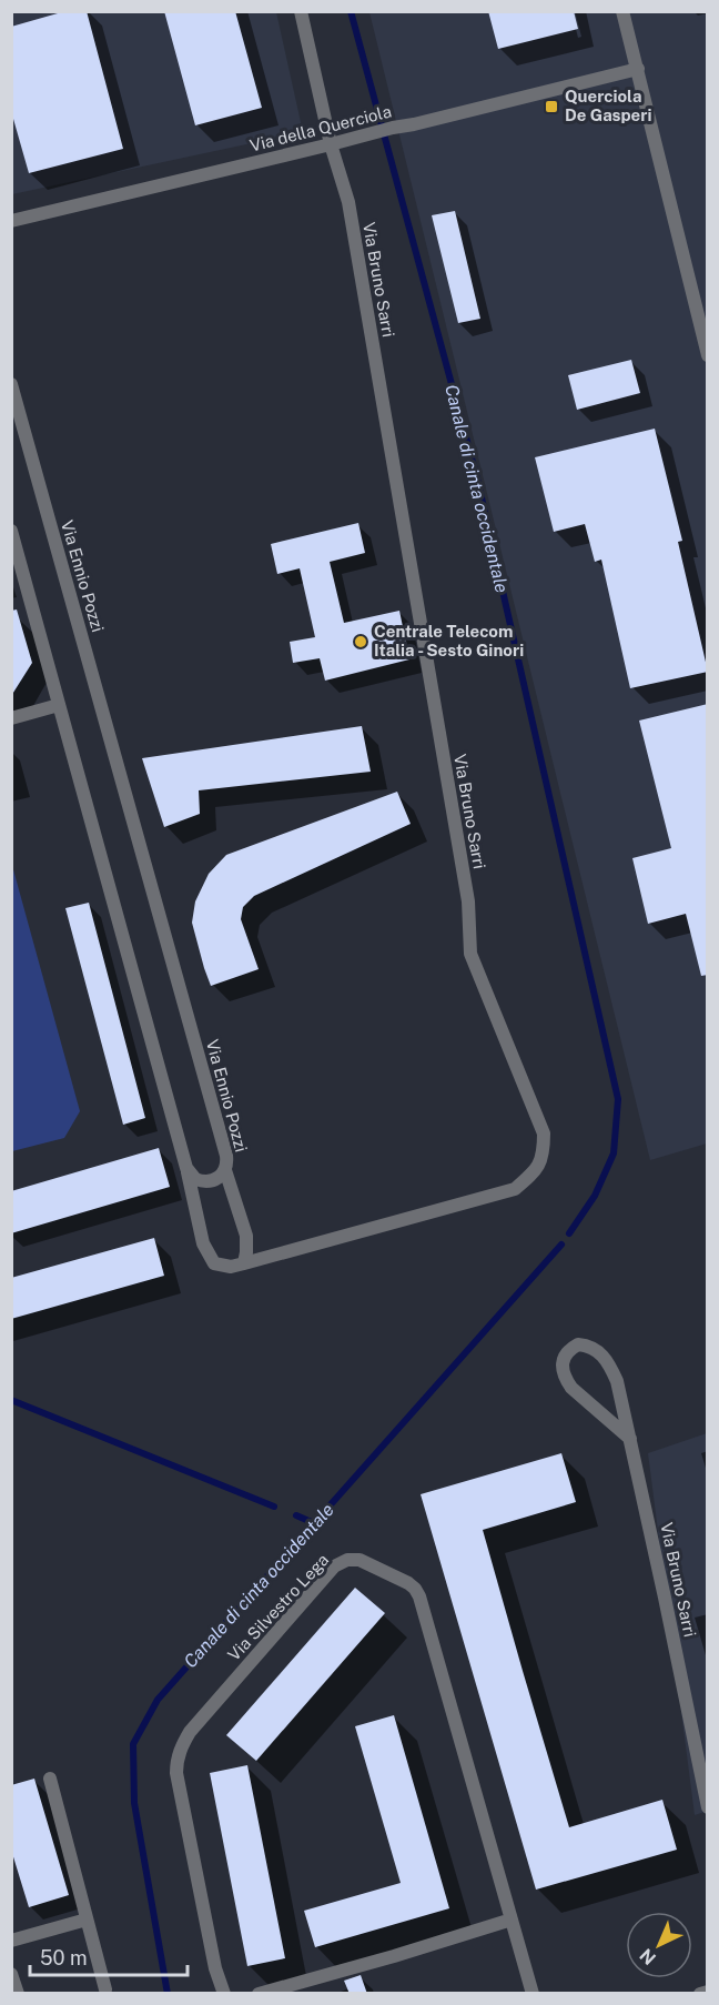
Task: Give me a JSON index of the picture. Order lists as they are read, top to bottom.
{
  "streets": {
    "street": [
      "Via della Querciola",
      "Via Bruno Sarri",
      "Via Ennio Pozzi",
      "Via Silvestro Lega"
    ]
  },
  "crossings": [
    ["Via della Querciola", "Via Bruno Sarri"],
    ["Via Bruno Sarri", "Via Ennio Pozzi"]
  ],
  "water": ["Canale di cinta occidentale"],
  "places": {
    "transit": ["Querciola De Gasperi"],
    "other": ["Centrale Telecom Italia - Sesto Ginori"]
  },
  "scale_bar": "50 m",
  "north": "bottom left"
}
